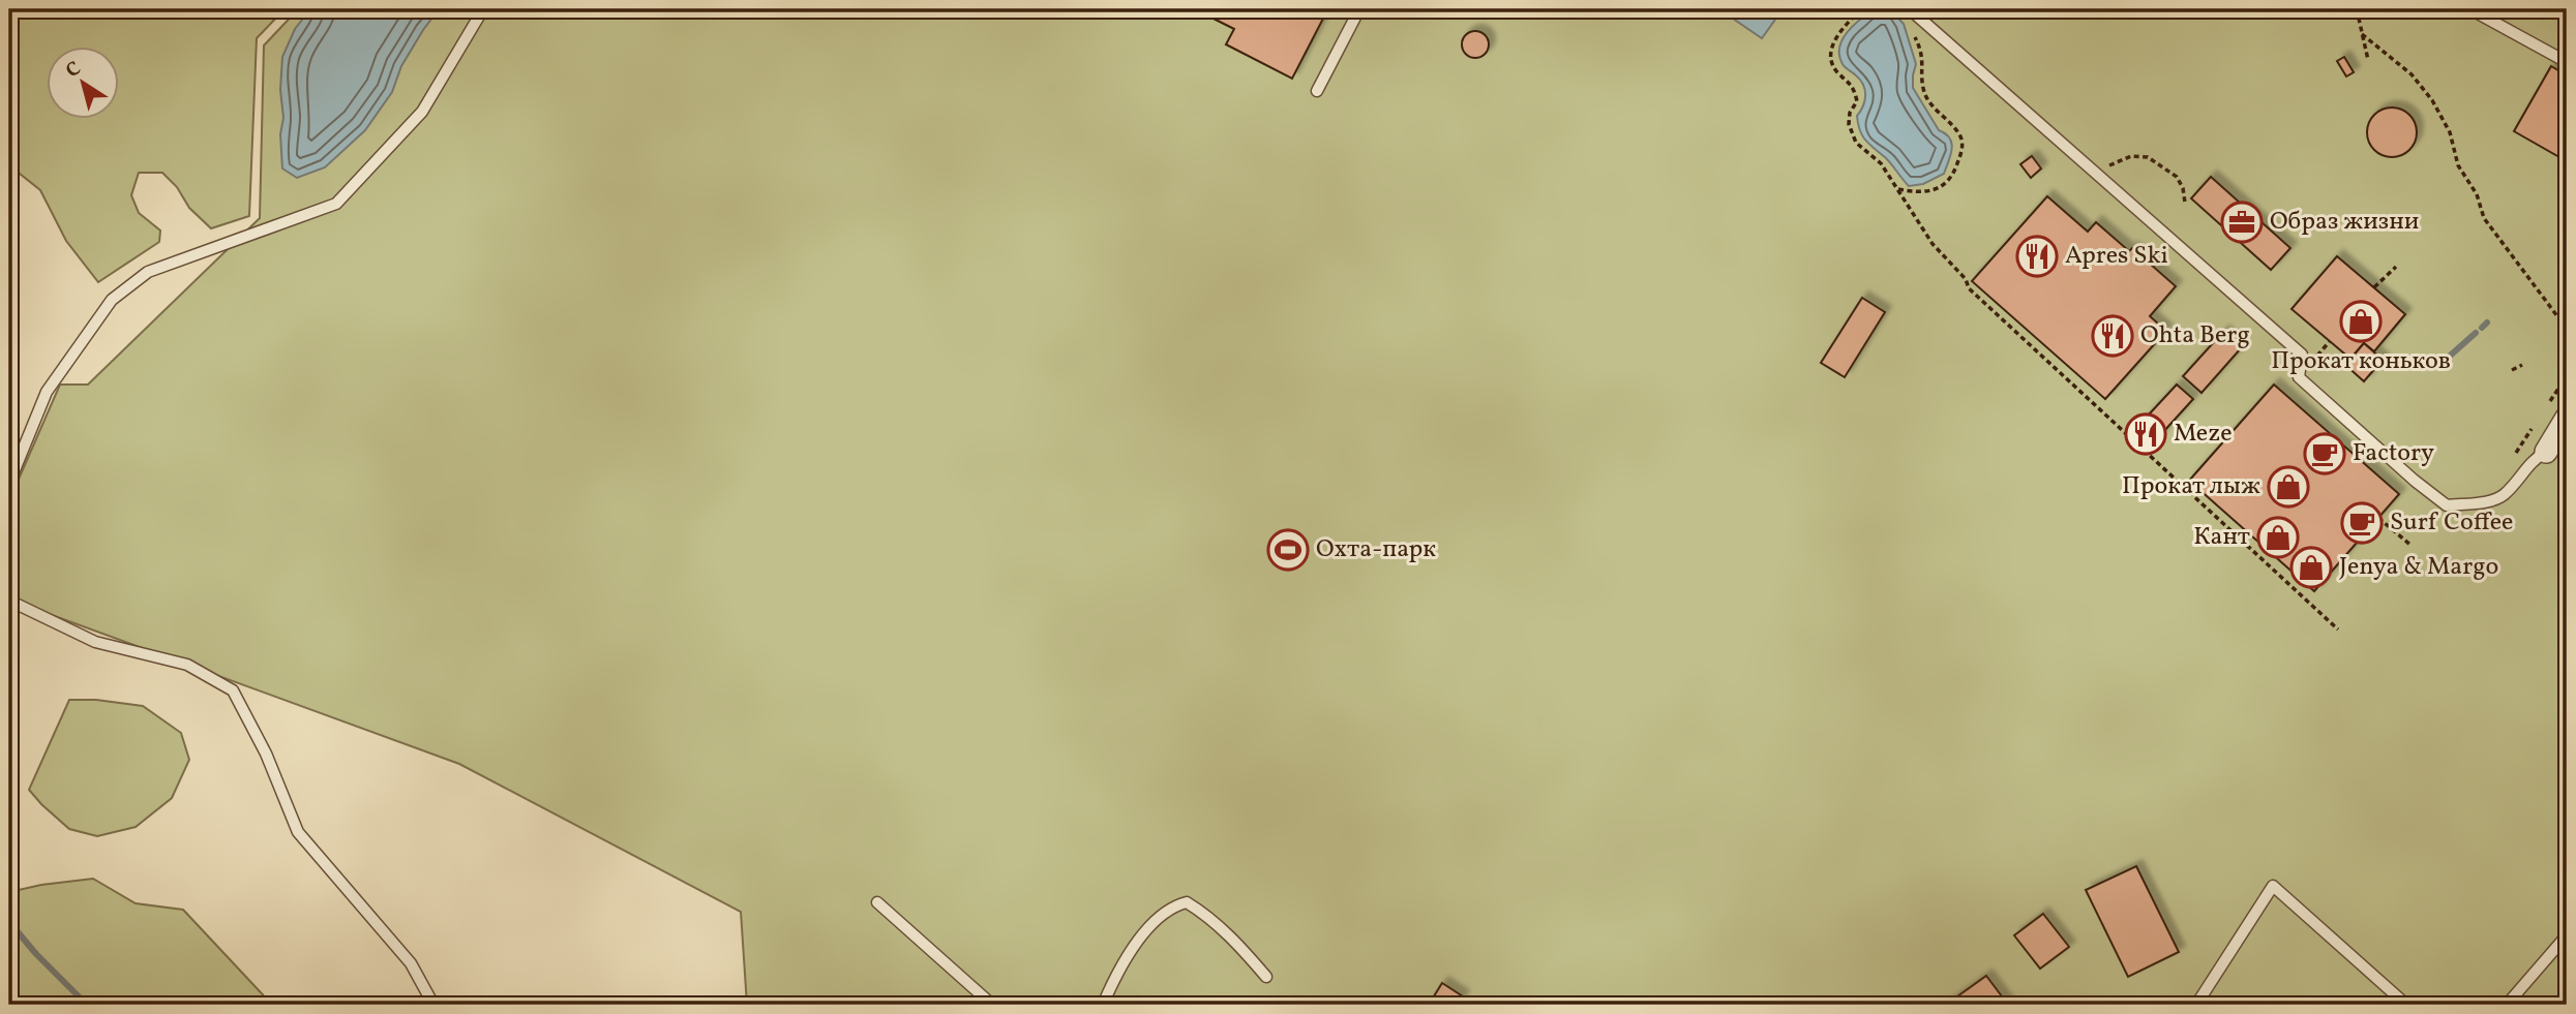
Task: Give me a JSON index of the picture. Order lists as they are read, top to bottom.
{
  "places": {
    "office": ["Образ жизни"],
    "restaurant": ["Apres Ski", "Ohta Berg", "Meze"],
    "shop": [
      "Прокат коньков",
      "Прокат лыж",
      "Кант",
      "Jenya & Margo"
    ],
    "cafe": ["Factory", "Surf Coffee"],
    "sports": ["Охта-парк"]
  },
  "north": "top left"
}
